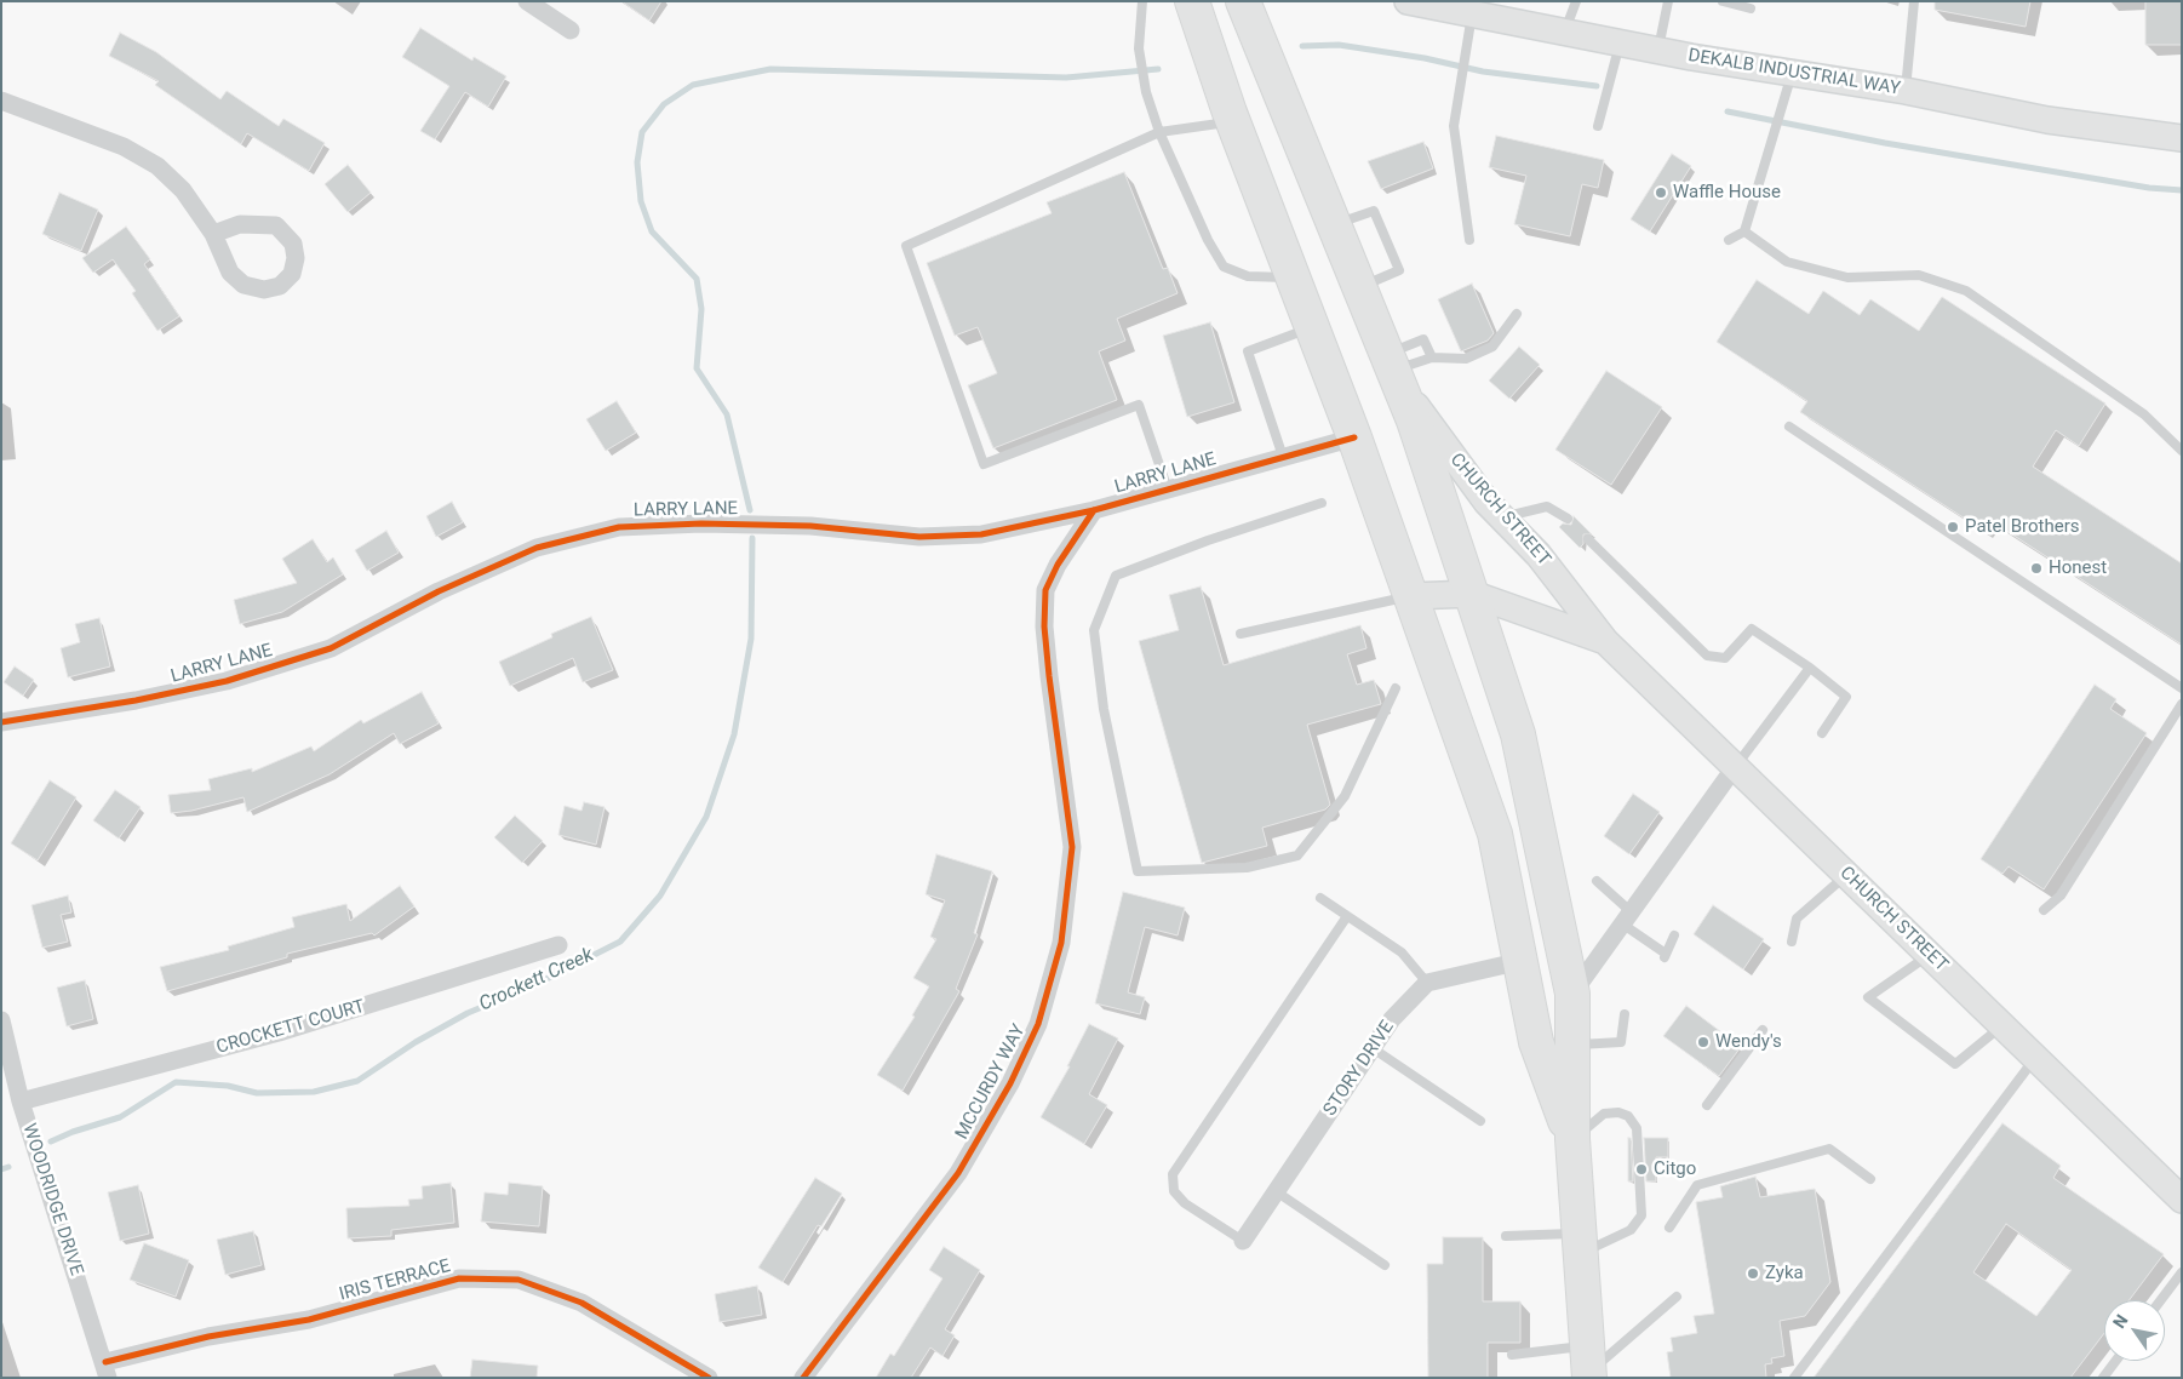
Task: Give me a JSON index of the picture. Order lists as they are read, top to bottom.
{
  "streets": {
    "main road": ["DEKALB INDUSTRIAL WAY", "CHURCH STREET"],
    "street": [
      "LARRY LANE",
      "CROCKETT COURT",
      "STORY DRIVE",
      "MCCURDY WAY",
      "WOODRIDGE DRIVE",
      "IRIS TERRACE"
    ]
  },
  "crossings": [
    ["LARRY LANE", "MCCURDY WAY"],
    ["CROCKETT COURT", "WOODRIDGE DRIVE"],
    ["WOODRIDGE DRIVE", "IRIS TERRACE"]
  ],
  "water": ["Crockett Creek"],
  "places": [
    "Waffle House",
    "Patel Brothers",
    "Honest",
    "Wendy's",
    "Citgo",
    "Zyka"
  ],
  "north": "top left"
}
